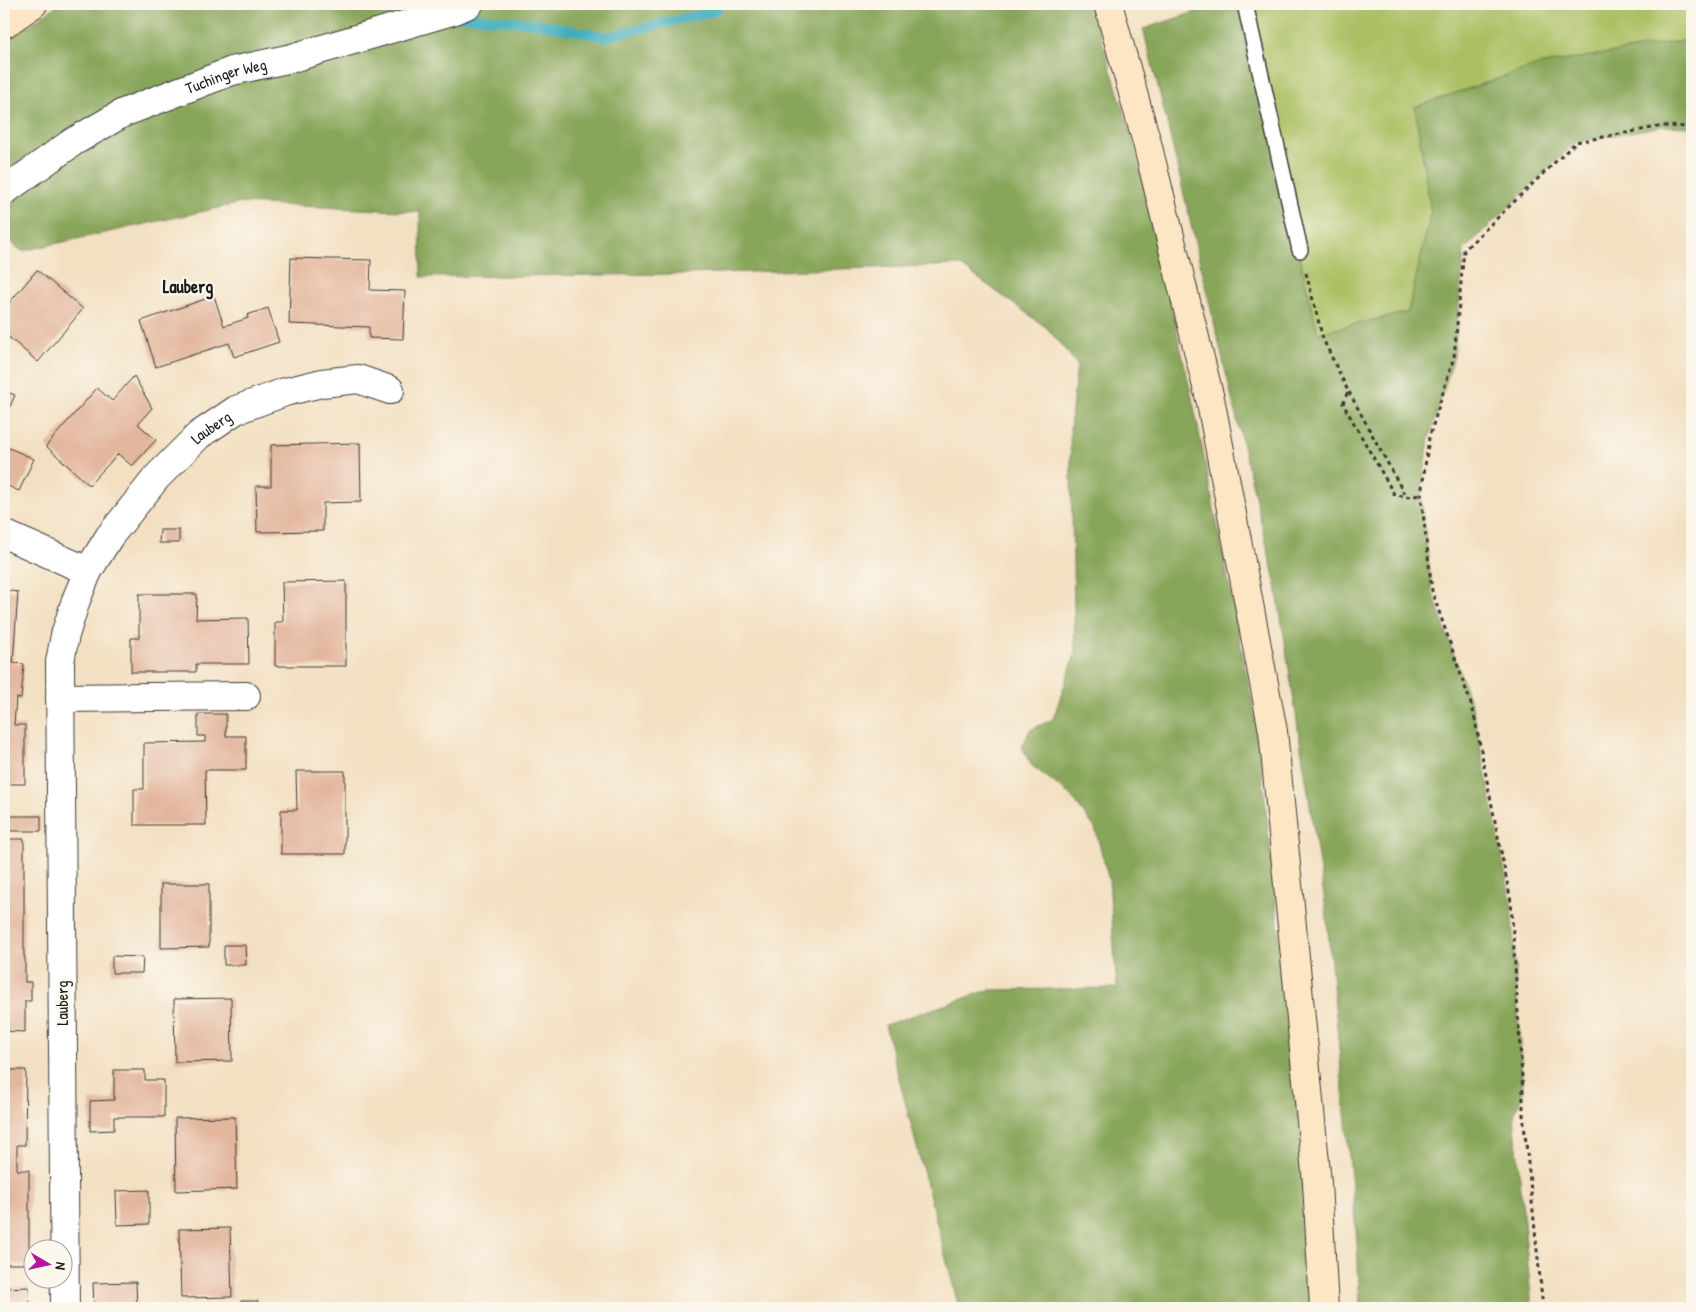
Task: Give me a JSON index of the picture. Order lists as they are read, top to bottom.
{
  "streets": {
    "street": ["Tuchinger Weg", "Lauberg"]
  },
  "districts": ["Lauberg"],
  "north": "right"
}
